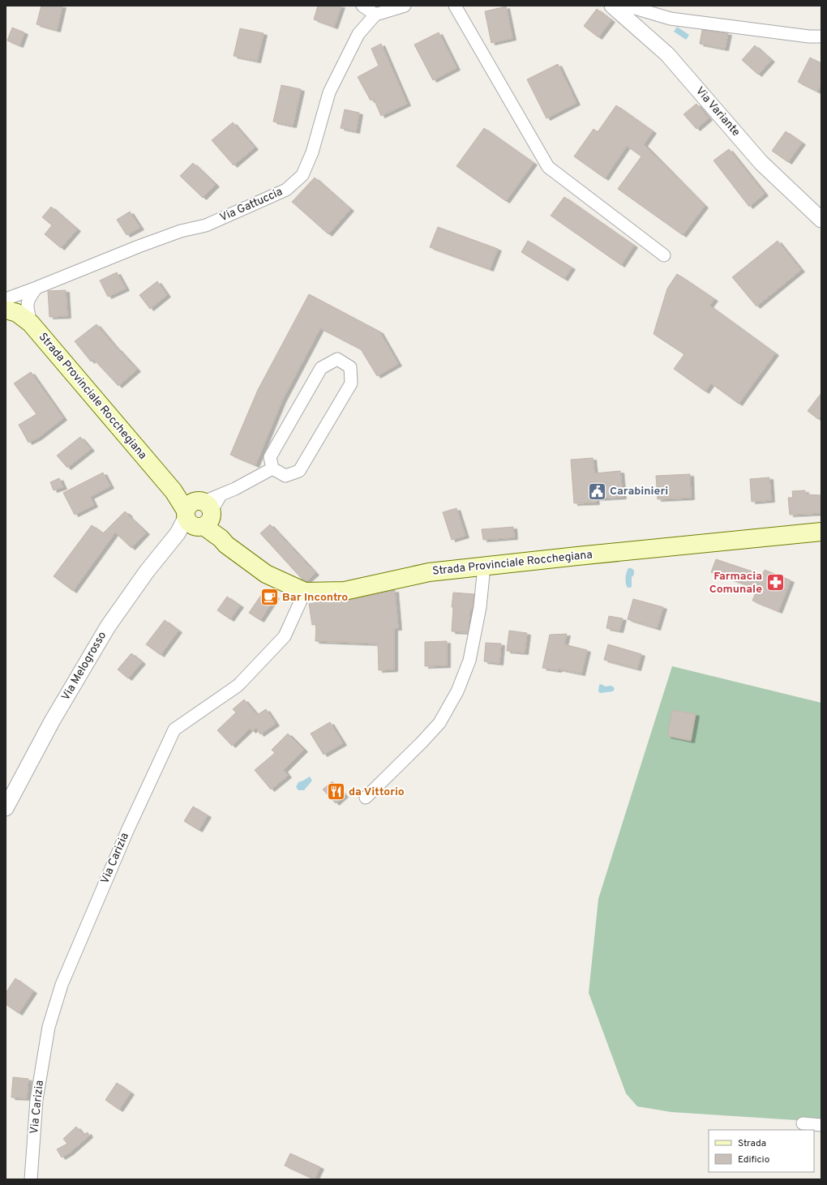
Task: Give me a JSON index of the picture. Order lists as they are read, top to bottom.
{
  "streets": {
    "main road": ["Strada Provinciale Rocchegiana"],
    "street": [
      "Via Variante",
      "Via Gattuccia",
      "Via Melogrosso",
      "Via Carizia"
    ]
  },
  "crossings": [
    ["Via Gattuccia", "Strada Provinciale Rocchegiana"],
    ["Strada Provinciale Rocchegiana", "Via Melogrosso"],
    ["Strada Provinciale Rocchegiana", "Via Carizia"]
  ],
  "places": {
    "public building": ["Carabinieri"],
    "pharmacy": ["Farmacia Comunale"],
    "cafe": ["Bar Incontro"],
    "restaurant": ["da Vittorio"]
  },
  "legend": ["Strada", "Edificio"]
}
